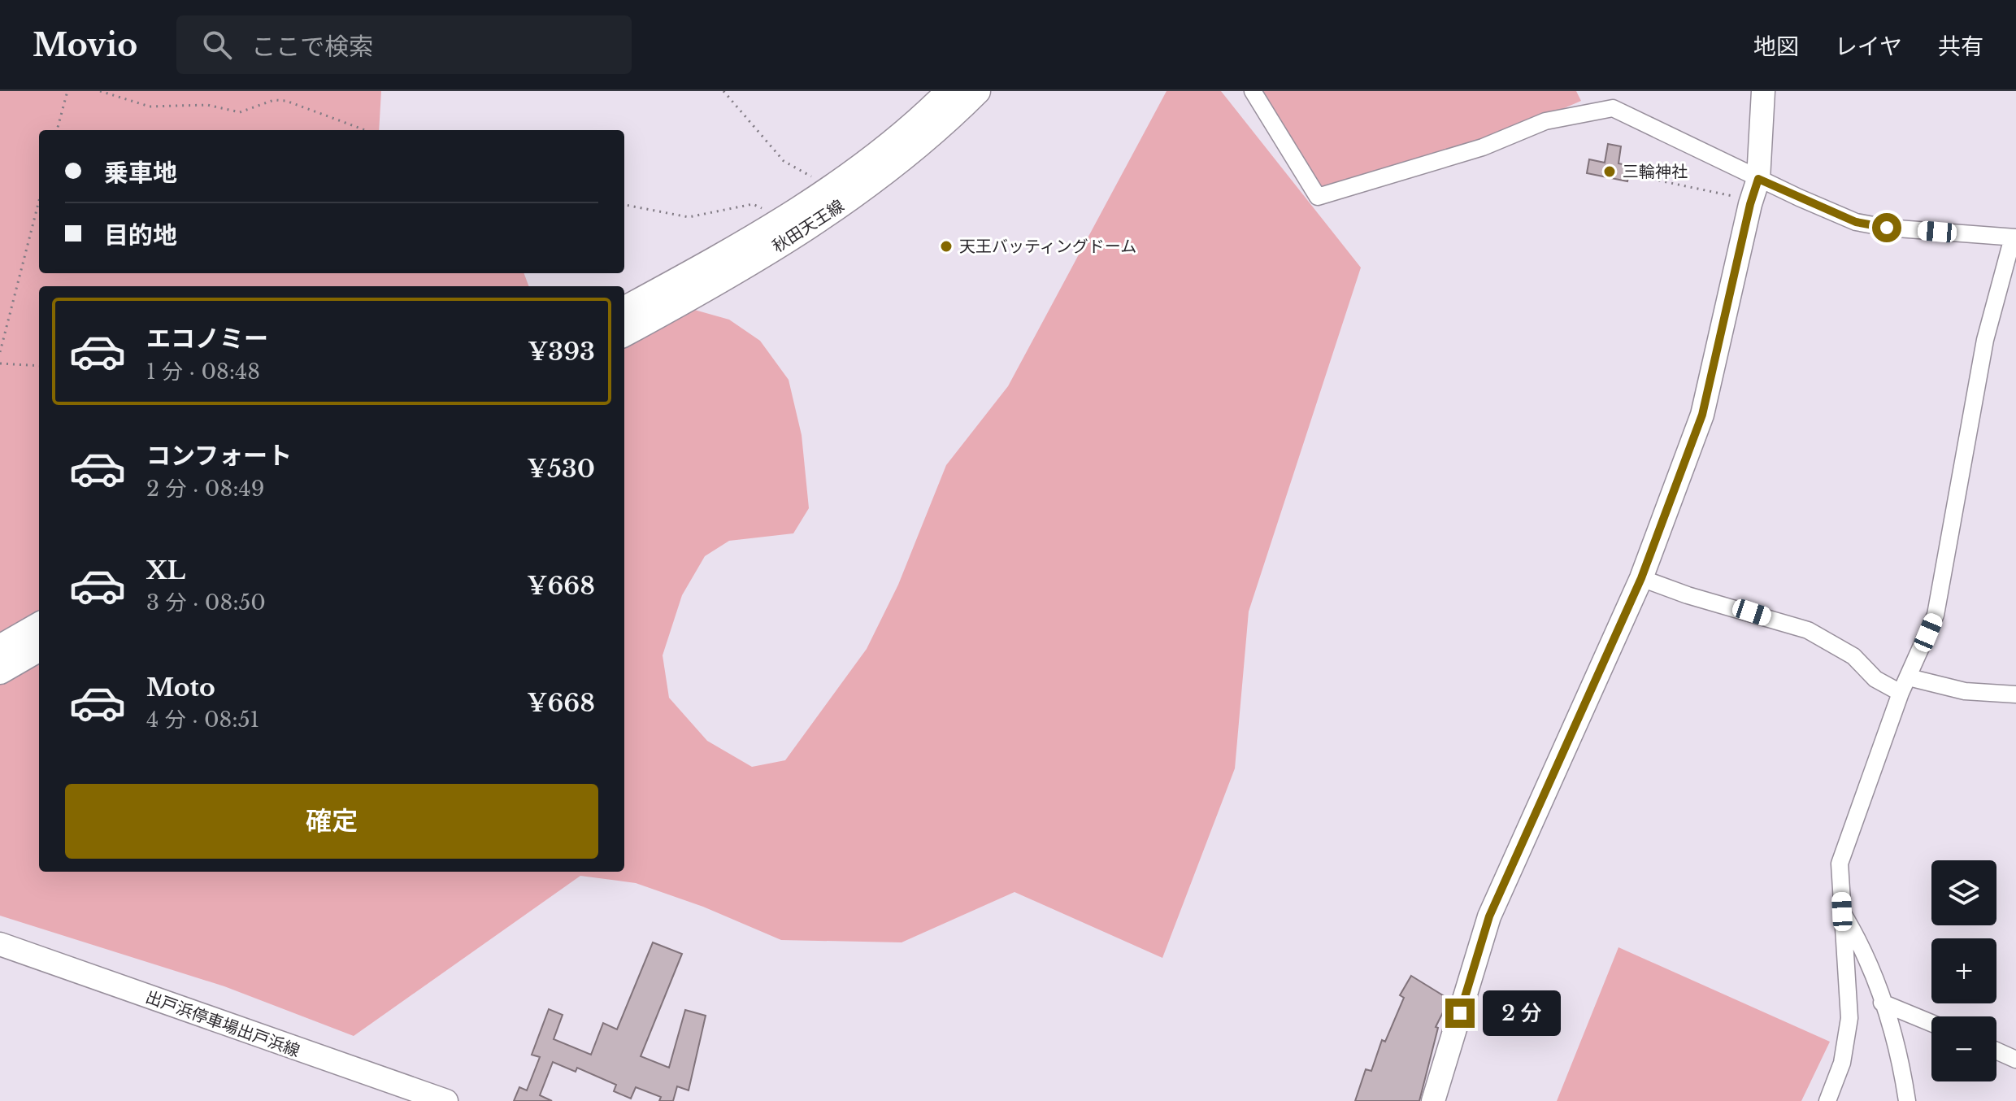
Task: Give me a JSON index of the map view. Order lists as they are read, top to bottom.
{
  "streets": {
    "main road": ["秋田天王線"],
    "street": ["出戸浜停車場出戸浜線"]
  },
  "places": ["三輪神社", "天王バッティングドーム"],
  "page": {
    "header": "Movio",
    "search": "ここで検索",
    "nav": ["地図", "レイヤ", "共有"],
    "banner": ["乗車地", "目的地"],
    "list": [
      {
        "name": "エコノミー",
        "note": "1 分 · 08:48",
        "value": "¥393"
      },
      {
        "name": "コンフォート",
        "note": "2 分 · 08:49",
        "value": "¥530"
      },
      {
        "name": "XL",
        "note": "3 分 · 08:50",
        "value": "¥668"
      },
      {
        "name": "Moto",
        "note": "4 分 · 08:51",
        "value": "¥668"
      }
    ],
    "buttons": "確定",
    "map_buttons": ["+", "−"],
    "bubble": "2 分"
  }
}
